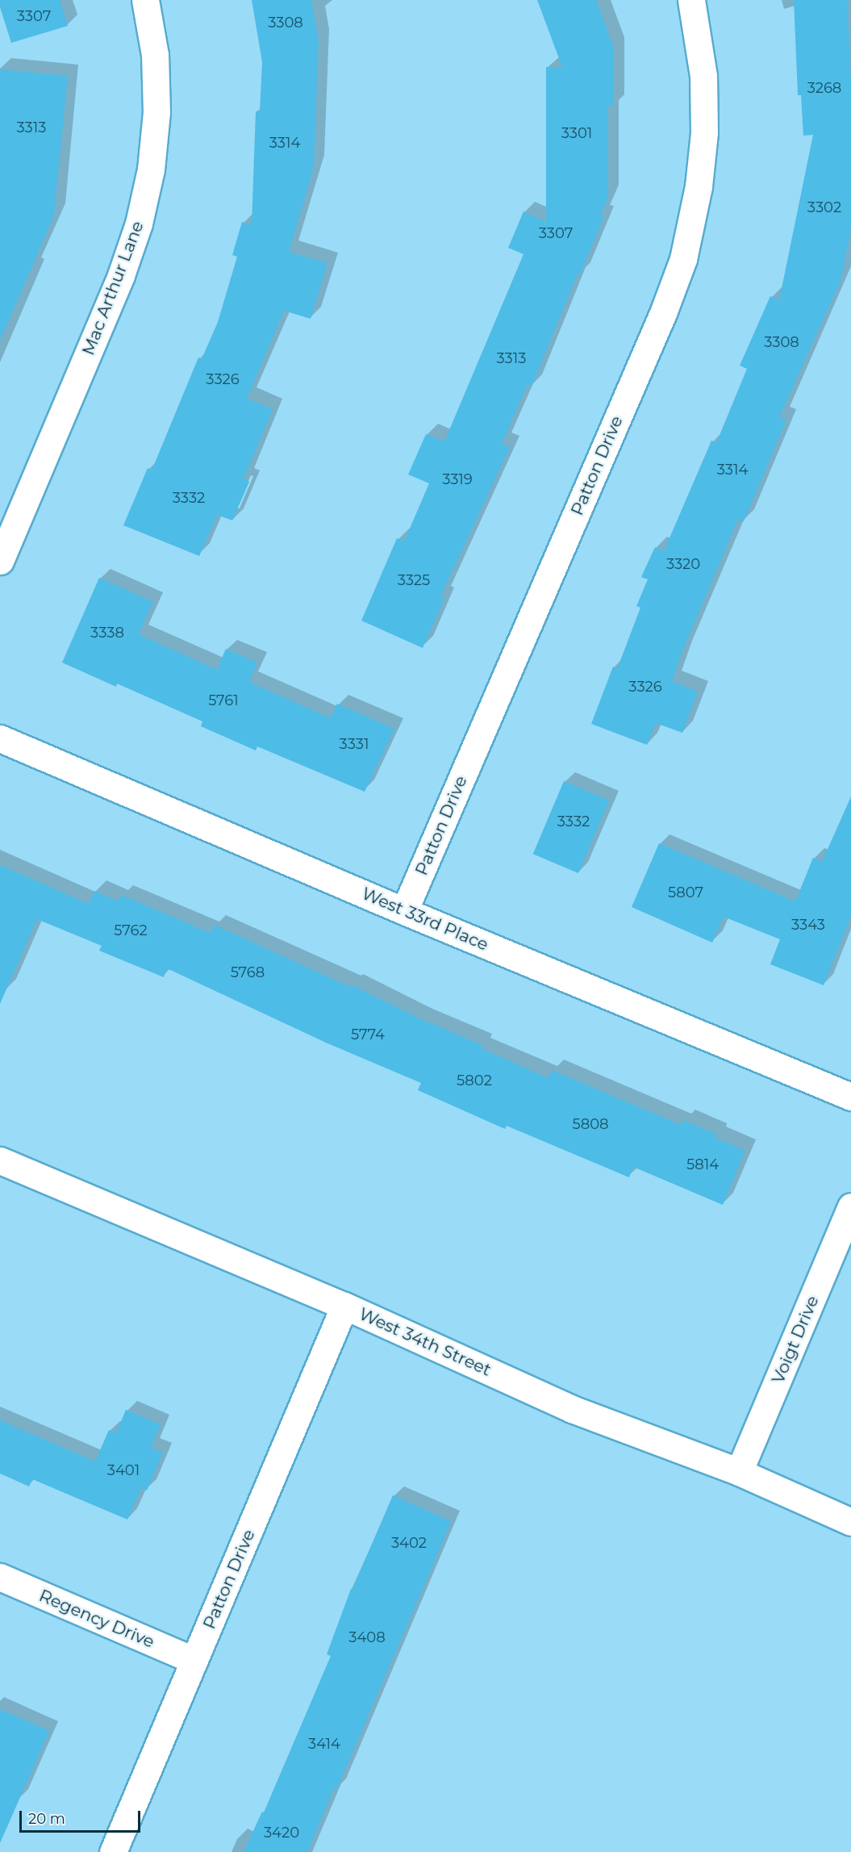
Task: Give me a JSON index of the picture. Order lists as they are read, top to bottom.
{
  "streets": {
    "street": [
      "Mac Arthur Lane",
      "Patton Drive",
      "West 33rd Place",
      "Voigt Drive",
      "West 34th Street",
      "Regency Drive"
    ]
  },
  "crossings": [
    ["Patton Drive", "West 33rd Place"],
    ["Patton Drive", "West 34th Street"],
    ["Patton Drive", "Regency Drive"],
    ["Voigt Drive", "West 34th Street"]
  ],
  "house_numbers": [
    "3307",
    "3308",
    "3268",
    "3313",
    "3301",
    "3314",
    "3302",
    "3307",
    "3308",
    "3313",
    "3326",
    "3314",
    "3319",
    "3332",
    "3320",
    "3325",
    "3338",
    "3326",
    "5761",
    "3331",
    "3332",
    "5807",
    "3343",
    "5762",
    "5768",
    "5774",
    "5802",
    "5808",
    "5814",
    "3401",
    "3402",
    "3408",
    "3414",
    "3420"
  ],
  "scale_bar": "20 m"
}
